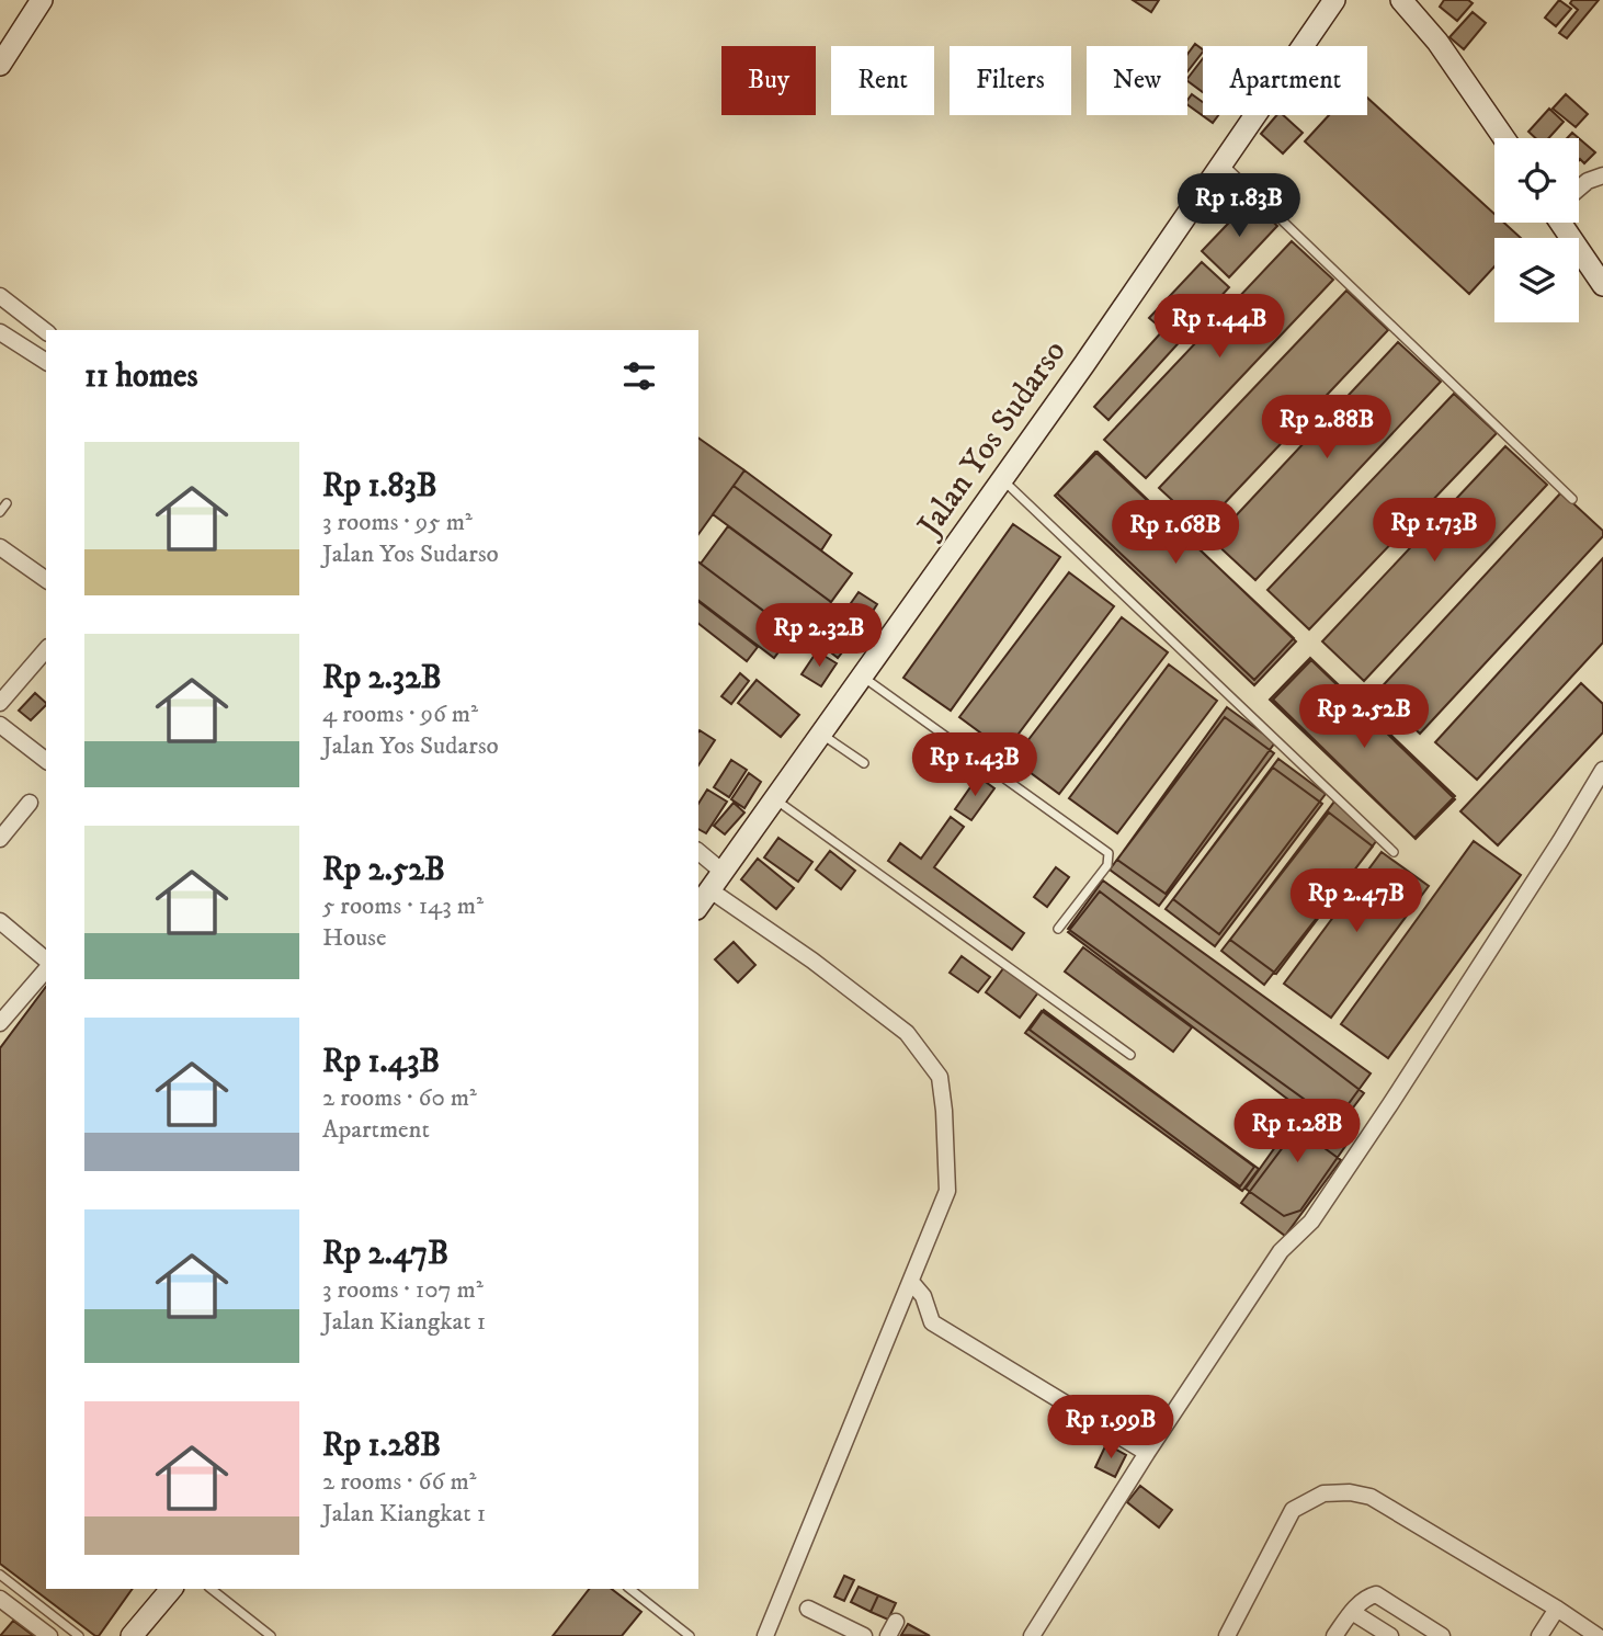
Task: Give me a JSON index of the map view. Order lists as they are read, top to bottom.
{
  "streets": {
    "street": ["Jalan Yos Sudarso"]
  },
  "page": {
    "chip": [
      "Buy",
      "Rent",
      "Filters",
      "New",
      "Apartment"
    ],
    "price": [
      "Rp 1.83B",
      "Rp 1.44B",
      "Rp 2.88B",
      "Rp 1.73B",
      "Rp 1.68B",
      "Rp 2.32B",
      "Rp 2.52B",
      "Rp 1.43B",
      "Rp 2.47B",
      "Rp 1.28B",
      "Rp 1.99B"
    ],
    "heading": "11 homes",
    "list": [
      {
        "name": "Rp 1.83B",
        "note": "3 rooms · 95 m² · Jalan Yos Sudarso"
      },
      {
        "name": "Rp 2.32B",
        "note": "4 rooms · 96 m² · Jalan Yos Sudarso"
      },
      {
        "name": "Rp 2.52B",
        "note": "5 rooms · 143 m² · House"
      },
      {
        "name": "Rp 1.43B",
        "note": "2 rooms · 60 m² · Apartment"
      },
      {
        "name": "Rp 2.47B",
        "note": "3 rooms · 107 m² · Jalan Kiangkat 1"
      },
      {
        "name": "Rp 1.28B",
        "note": "2 rooms · 66 m² · Jalan Kiangkat 1"
      }
    ]
  }
}
